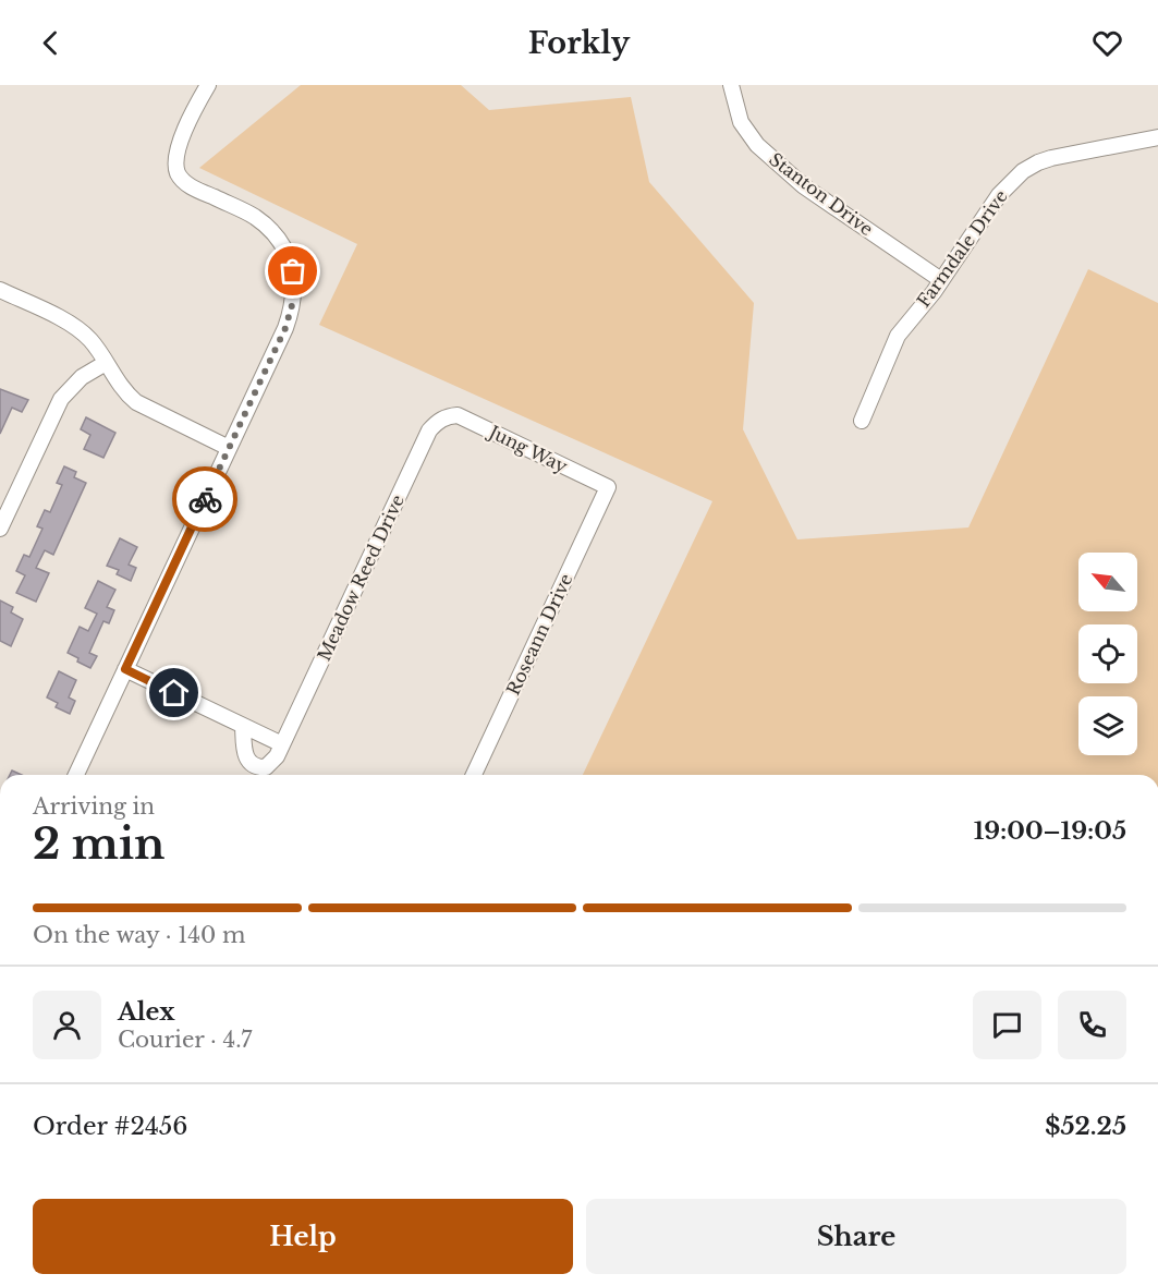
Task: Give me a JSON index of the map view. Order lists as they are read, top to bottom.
{
  "streets": {
    "street": [
      "Stanton Drive",
      "Farmdale Drive",
      "Jung Way",
      "Meadow Reed Drive",
      "Roseann Drive"
    ]
  },
  "crossings": [
    ["Stanton Drive", "Farmdale Drive"],
    ["Jung Way", "Meadow Reed Drive"],
    ["Jung Way", "Roseann Drive"]
  ],
  "north": "top left",
  "page": {
    "header": "Forkly",
    "heading": ["2 min", "Arriving in", "19:00–19:05"],
    "panel": [
      "Alex",
      "Courier · 4.7",
      "Order #2456",
      "$52.25"
    ],
    "bar": "On the way · 140 m",
    "buttons": ["Help", "Share"]
  }
}
